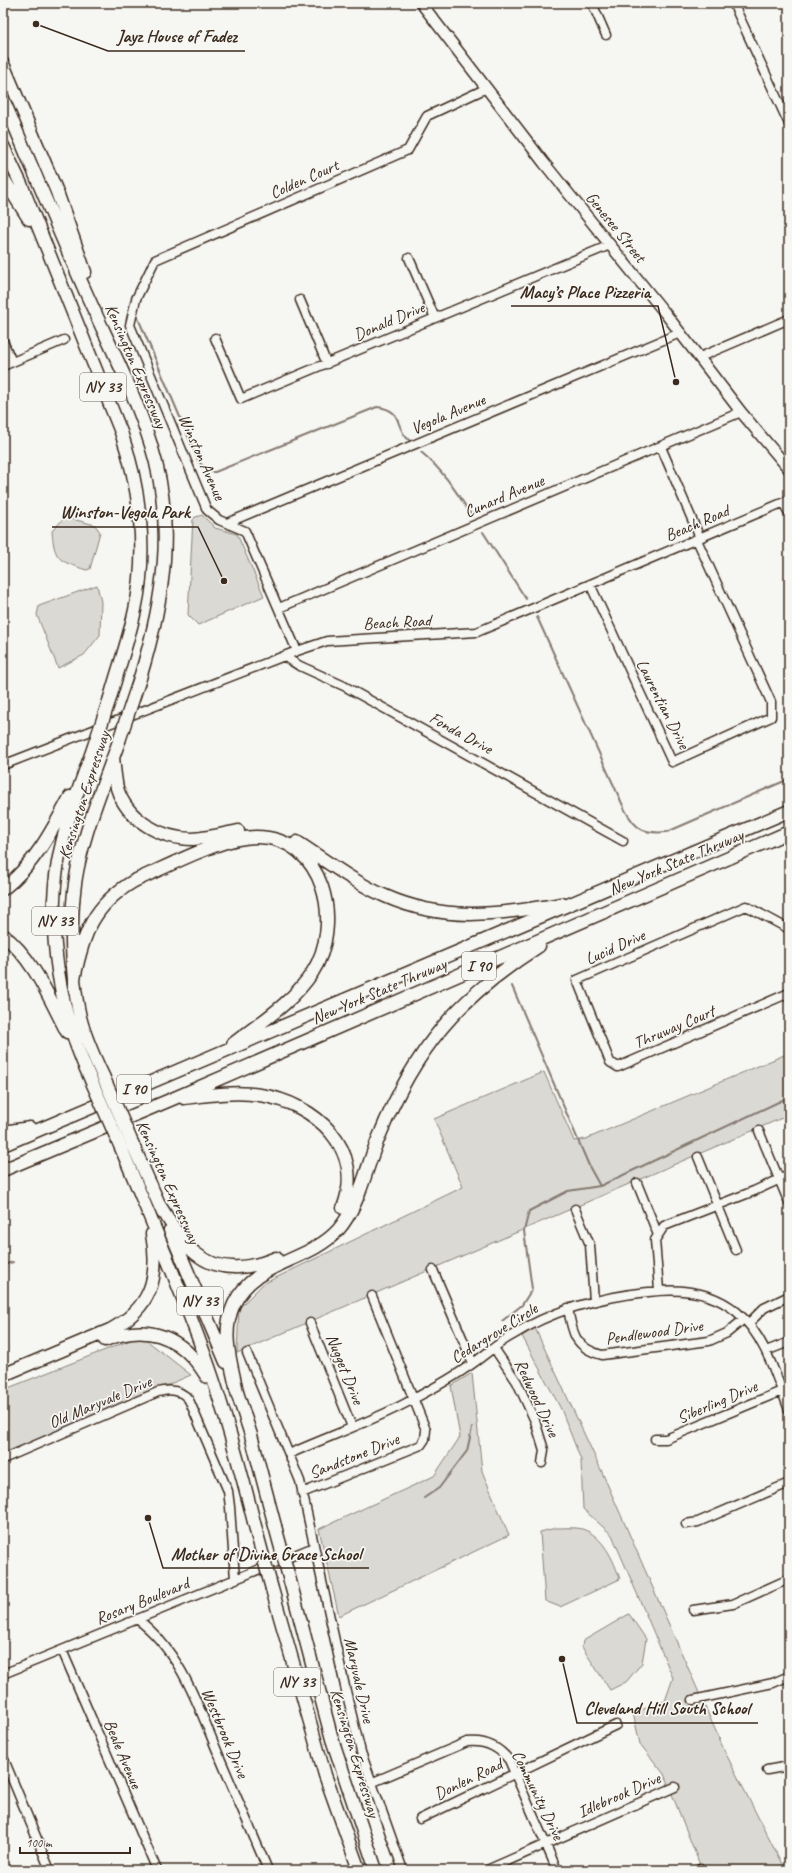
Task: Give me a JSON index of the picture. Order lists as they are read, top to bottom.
{
  "streets": {
    "highway": [
      "Kensington Expressway",
      "NY 33",
      "New York State Thruway",
      "I 90"
    ],
    "main road": ["Genesee Street"],
    "street": [
      "Colden Court",
      "Donald Drive",
      "Vegola Avenue",
      "Winston Avenue",
      "Cunard Avenue",
      "Beach Road",
      "Laurentian Drive",
      "Fonda Drive",
      "Lucid Drive",
      "Thruway Court",
      "Pendlewood Drive",
      "Cedargrove Circle",
      "Nugget Drive",
      "Redwood Drive",
      "Old Maryvale Drive",
      "Siberling Drive",
      "Sandstone Drive",
      "Rosary Boulevard",
      "Maryvale Drive",
      "Westbrook Drive",
      "Beale Avenue",
      "Donlen Road",
      "Community Drive",
      "Idlebrook Drive"
    ]
  },
  "crossings": [
    ["Colden Court", "Genesee Street"],
    ["Colden Court", "Winston Avenue"],
    ["Genesee Street", "Donald Drive"],
    ["Genesee Street", "Vegola Avenue"],
    ["Genesee Street", "Cunard Avenue"],
    ["Vegola Avenue", "Winston Avenue"],
    ["Winston Avenue", "Cunard Avenue"],
    ["Winston Avenue", "Beach Road"],
    ["Beach Road", "Laurentian Drive"],
    ["Beach Road", "Fonda Drive"],
    ["Lucid Drive", "Thruway Court"],
    ["Pendlewood Drive", "Cedargrove Circle"],
    ["Cedargrove Circle", "Nugget Drive"],
    ["Cedargrove Circle", "Redwood Drive"],
    ["Cedargrove Circle", "Siberling Drive"],
    ["Cedargrove Circle", "Sandstone Drive"],
    ["Old Maryvale Drive", "Rosary Boulevard"],
    ["Sandstone Drive", "Maryvale Drive"],
    ["Rosary Boulevard", "Maryvale Drive"],
    ["Rosary Boulevard", "Westbrook Drive"],
    ["Rosary Boulevard", "Beale Avenue"],
    ["Maryvale Drive", "Community Drive"],
    ["Donlen Road", "Community Drive"],
    ["Community Drive", "Idlebrook Drive"]
  ],
  "places": [
    "Jayz House of Fadez",
    "Macy’s Place Pizzeria",
    "Winston-Vegola Park",
    "Mother of Divine Grace School",
    "Cleveland Hill South School"
  ],
  "scale_bar": "100 m"
}
